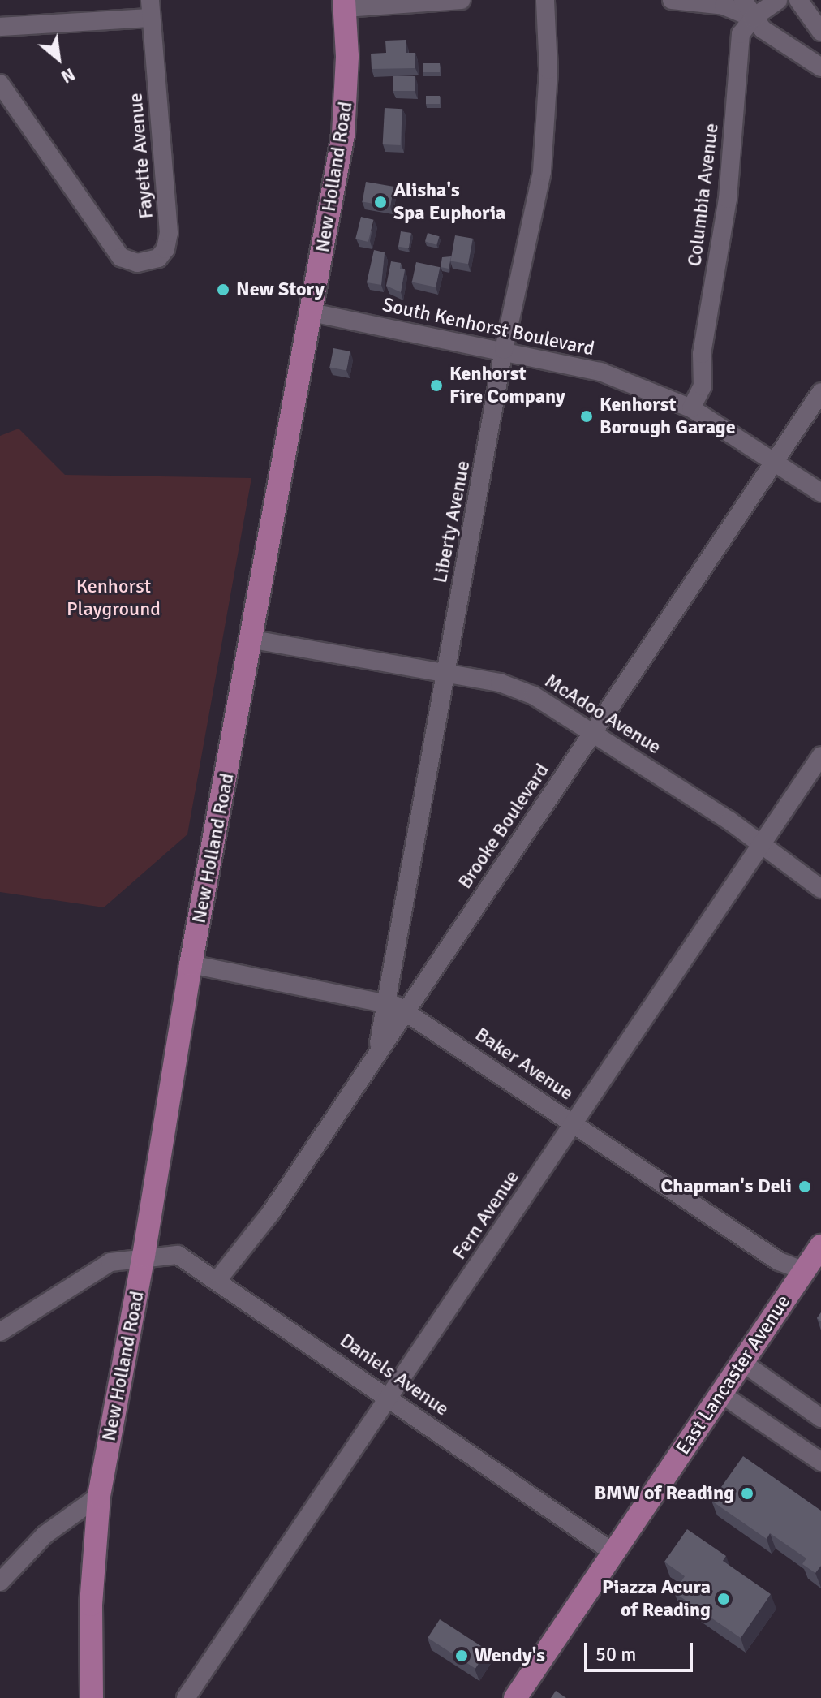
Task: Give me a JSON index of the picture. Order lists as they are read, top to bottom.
{
  "streets": {
    "main road": ["New Holland Road", "East Lancaster Avenue"],
    "street": [
      "Fayette Avenue",
      "Columbia Avenue",
      "South Kenhorst Boulevard",
      "Liberty Avenue",
      "McAdoo Avenue",
      "Brooke Boulevard",
      "Baker Avenue",
      "Fern Avenue",
      "Daniels Avenue"
    ]
  },
  "crossings": [
    ["New Holland Road", "South Kenhorst Boulevard"],
    ["New Holland Road", "McAdoo Avenue"],
    ["New Holland Road", "Baker Avenue"],
    ["New Holland Road", "Daniels Avenue"],
    ["Columbia Avenue", "South Kenhorst Boulevard"],
    ["South Kenhorst Boulevard", "Liberty Avenue"],
    ["South Kenhorst Boulevard", "Brooke Boulevard"],
    ["Liberty Avenue", "McAdoo Avenue"],
    ["Liberty Avenue", "Brooke Boulevard"],
    ["Liberty Avenue", "Baker Avenue"],
    ["McAdoo Avenue", "Brooke Boulevard"],
    ["McAdoo Avenue", "Fern Avenue"],
    ["Brooke Boulevard", "Baker Avenue"],
    ["Brooke Boulevard", "Daniels Avenue"],
    ["Baker Avenue", "Fern Avenue"],
    ["Baker Avenue", "East Lancaster Avenue"],
    ["Fern Avenue", "Daniels Avenue"],
    ["Daniels Avenue", "East Lancaster Avenue"]
  ],
  "parks": ["Kenhorst Playground"],
  "places": [
    "Alisha's Spa Euphoria",
    "New Story",
    "Kenhorst Fire Company",
    "Kenhorst Borough Garage",
    "Chapman's Deli",
    "BMW of Reading",
    "Piazza Acura of Reading",
    "Wendy's"
  ],
  "scale_bar": "50 m",
  "north": "bottom right"
}
